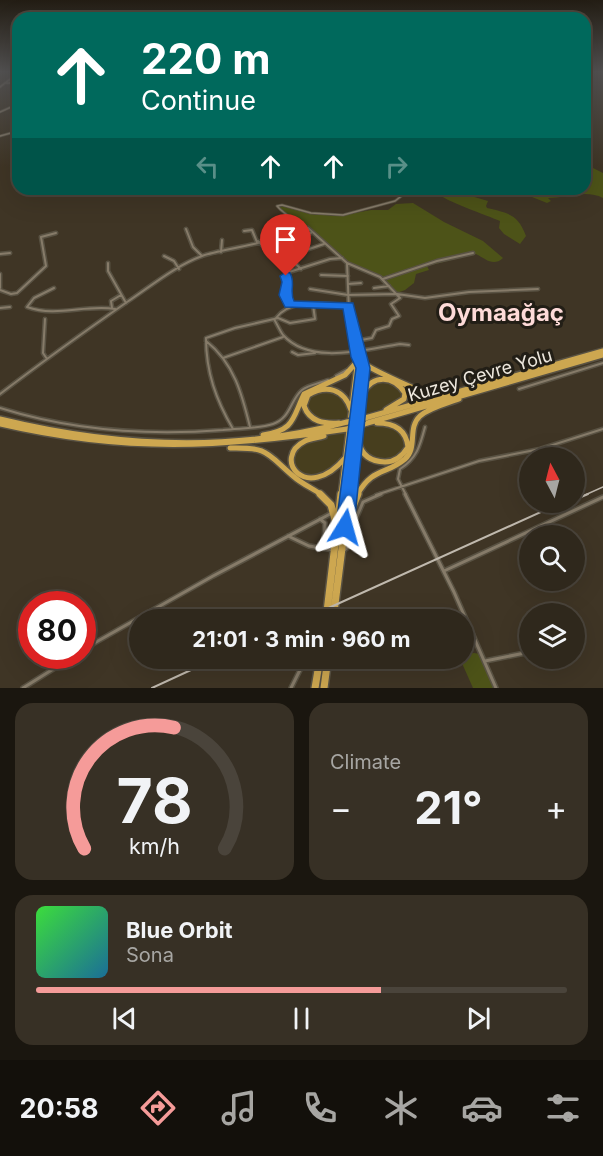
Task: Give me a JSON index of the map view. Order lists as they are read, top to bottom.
{
  "streets": {
    "highway": ["Kuzey Çevre Yolu"]
  },
  "districts": ["Oymaağaç"],
  "north": "top",
  "page": {
    "turn": ["220 m", "Continue"],
    "limit": "80",
    "trip": "21:01 · 3 min · 960 m",
    "tile": "Climate",
    "heat": ["−", "21°", "+"],
    "song": ["Blue Orbit", "Sona"],
    "tabs": "20:58",
    "gauge": ["78", "km/h"]
  }
}
